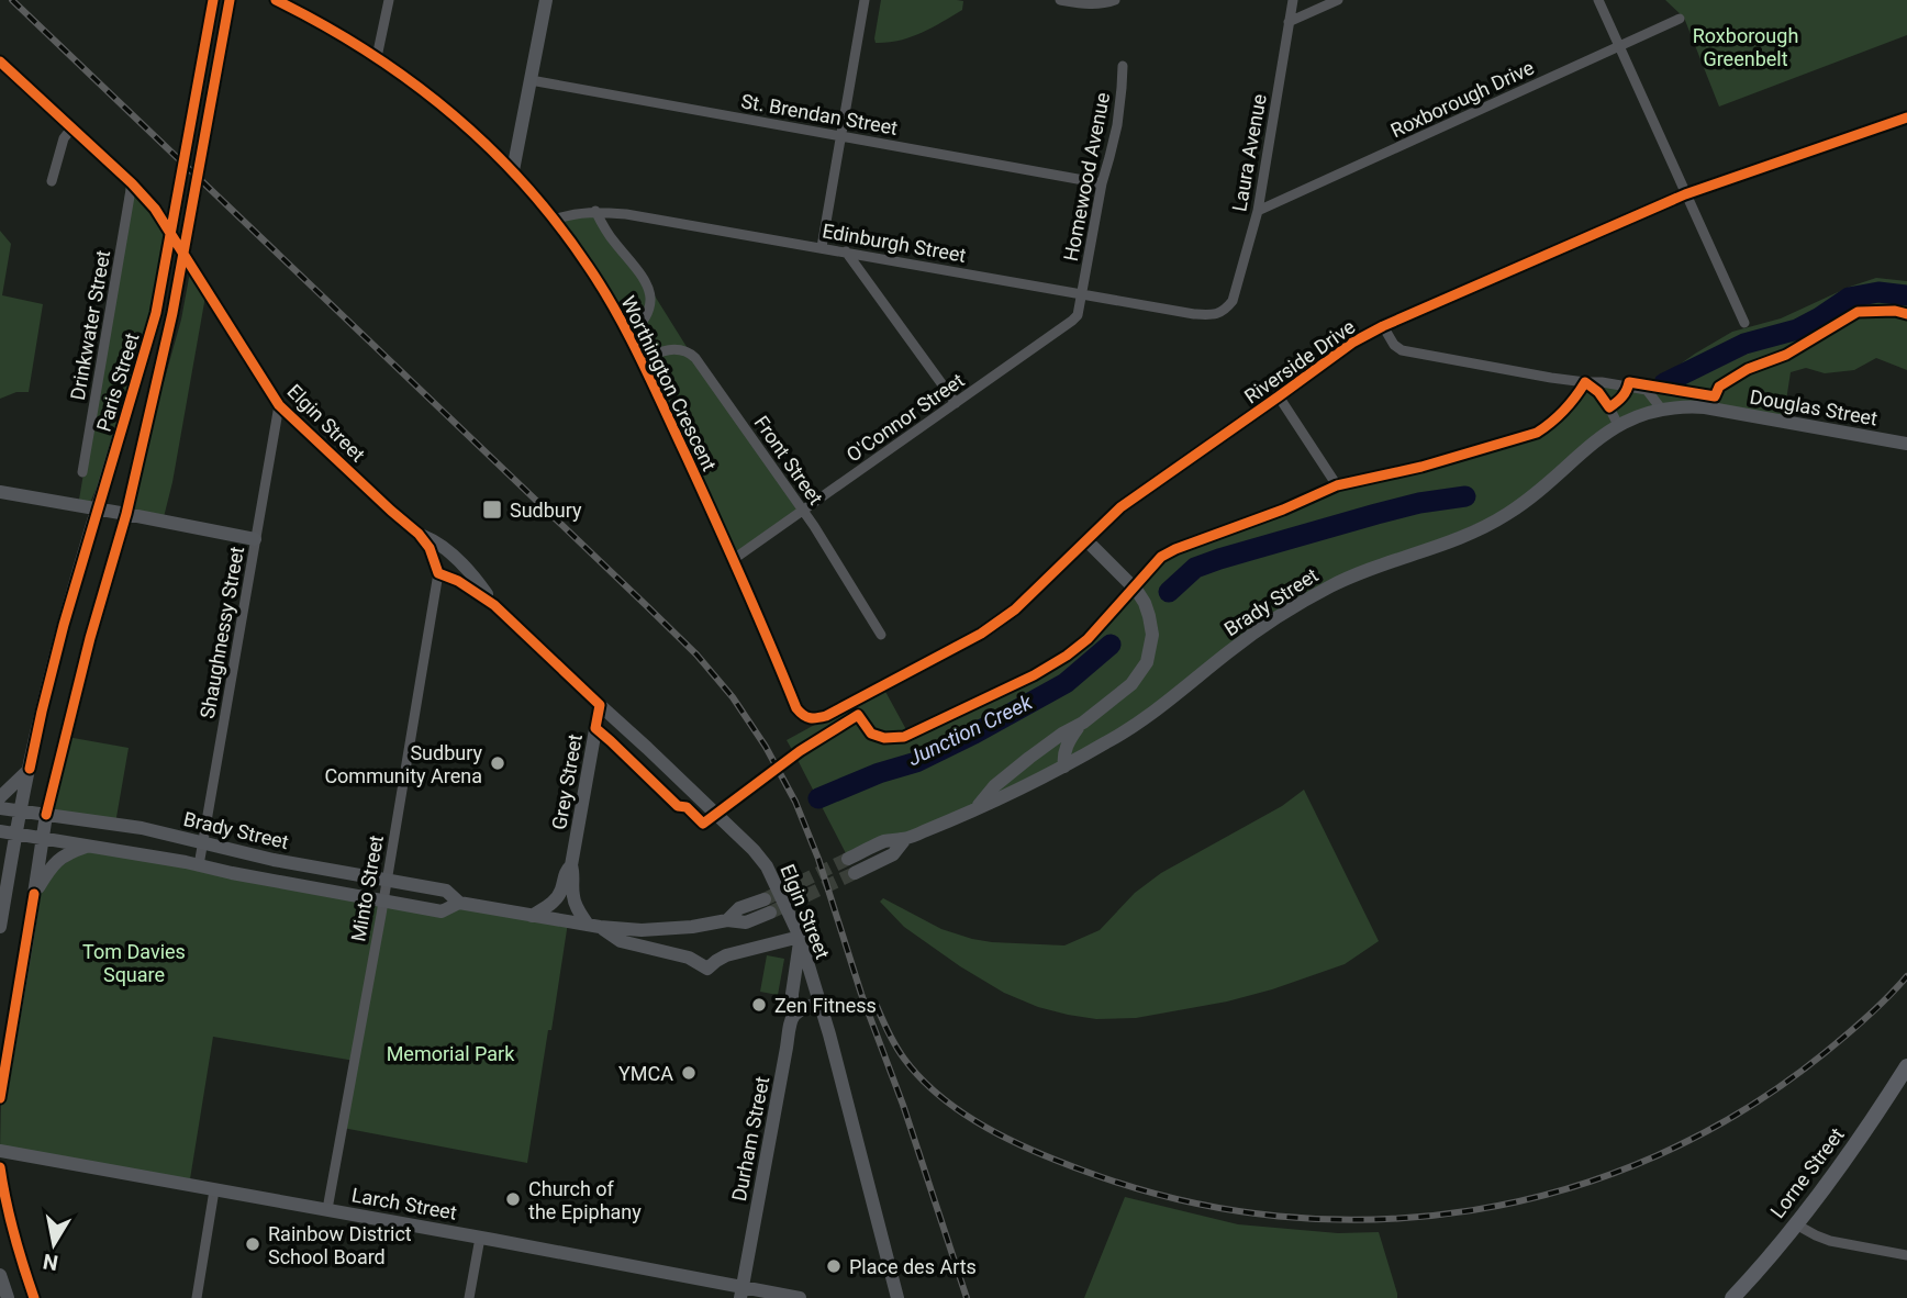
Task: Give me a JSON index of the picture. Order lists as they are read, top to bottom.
{
  "streets": {
    "main road": [
      "Riverside Drive",
      "Paris Street",
      "Worthington Crescent",
      "Douglas Street",
      "Elgin Street",
      "Brady Street",
      "Grey Street",
      "Durham Street",
      "Lorne Street",
      "Larch Street"
    ],
    "street": [
      "Roxborough Drive",
      "St. Brendan Street",
      "Laura Avenue",
      "Homewood Avenue",
      "Edinburgh Street",
      "Drinkwater Street",
      "O'Connor Street",
      "Front Street",
      "Shaughnessy Street",
      "Minto Street"
    ]
  },
  "crossings": [
    ["Roxborough Drive", "Laura Avenue"],
    ["St. Brendan Street", "Homewood Avenue"],
    ["Laura Avenue", "Edinburgh Street"],
    ["Homewood Avenue", "Edinburgh Street"],
    ["Homewood Avenue", "O'Connor Street"],
    ["Edinburgh Street", "Worthington Crescent"],
    ["Edinburgh Street", "O'Connor Street"],
    ["Drinkwater Street", "Elgin Street"],
    ["Riverside Drive", "Worthington Crescent"],
    ["Paris Street", "Brady Street"],
    ["Worthington Crescent", "O'Connor Street"],
    ["Worthington Crescent", "Front Street"],
    ["Douglas Street", "Brady Street"],
    ["O'Connor Street", "Front Street"],
    ["Elgin Street", "Shaughnessy Street"],
    ["Elgin Street", "Grey Street"],
    ["Elgin Street", "Minto Street"],
    ["Elgin Street", "Durham Street"],
    ["Brady Street", "Shaughnessy Street"],
    ["Brady Street", "Minto Street"],
    ["Minto Street", "Larch Street"],
    ["Durham Street", "Larch Street"]
  ],
  "water": ["Junction Creek"],
  "parks": ["Roxborough Greenbelt", "Tom Davies Square", "Memorial Park"],
  "places": {
    "transit": ["Sudbury"],
    "other": [
      "Sudbury Community Arena",
      "Zen Fitness",
      "YMCA",
      "Church of the Epiphany",
      "Rainbow District School Board",
      "Place des Arts"
    ]
  },
  "north": "bottom"
}
